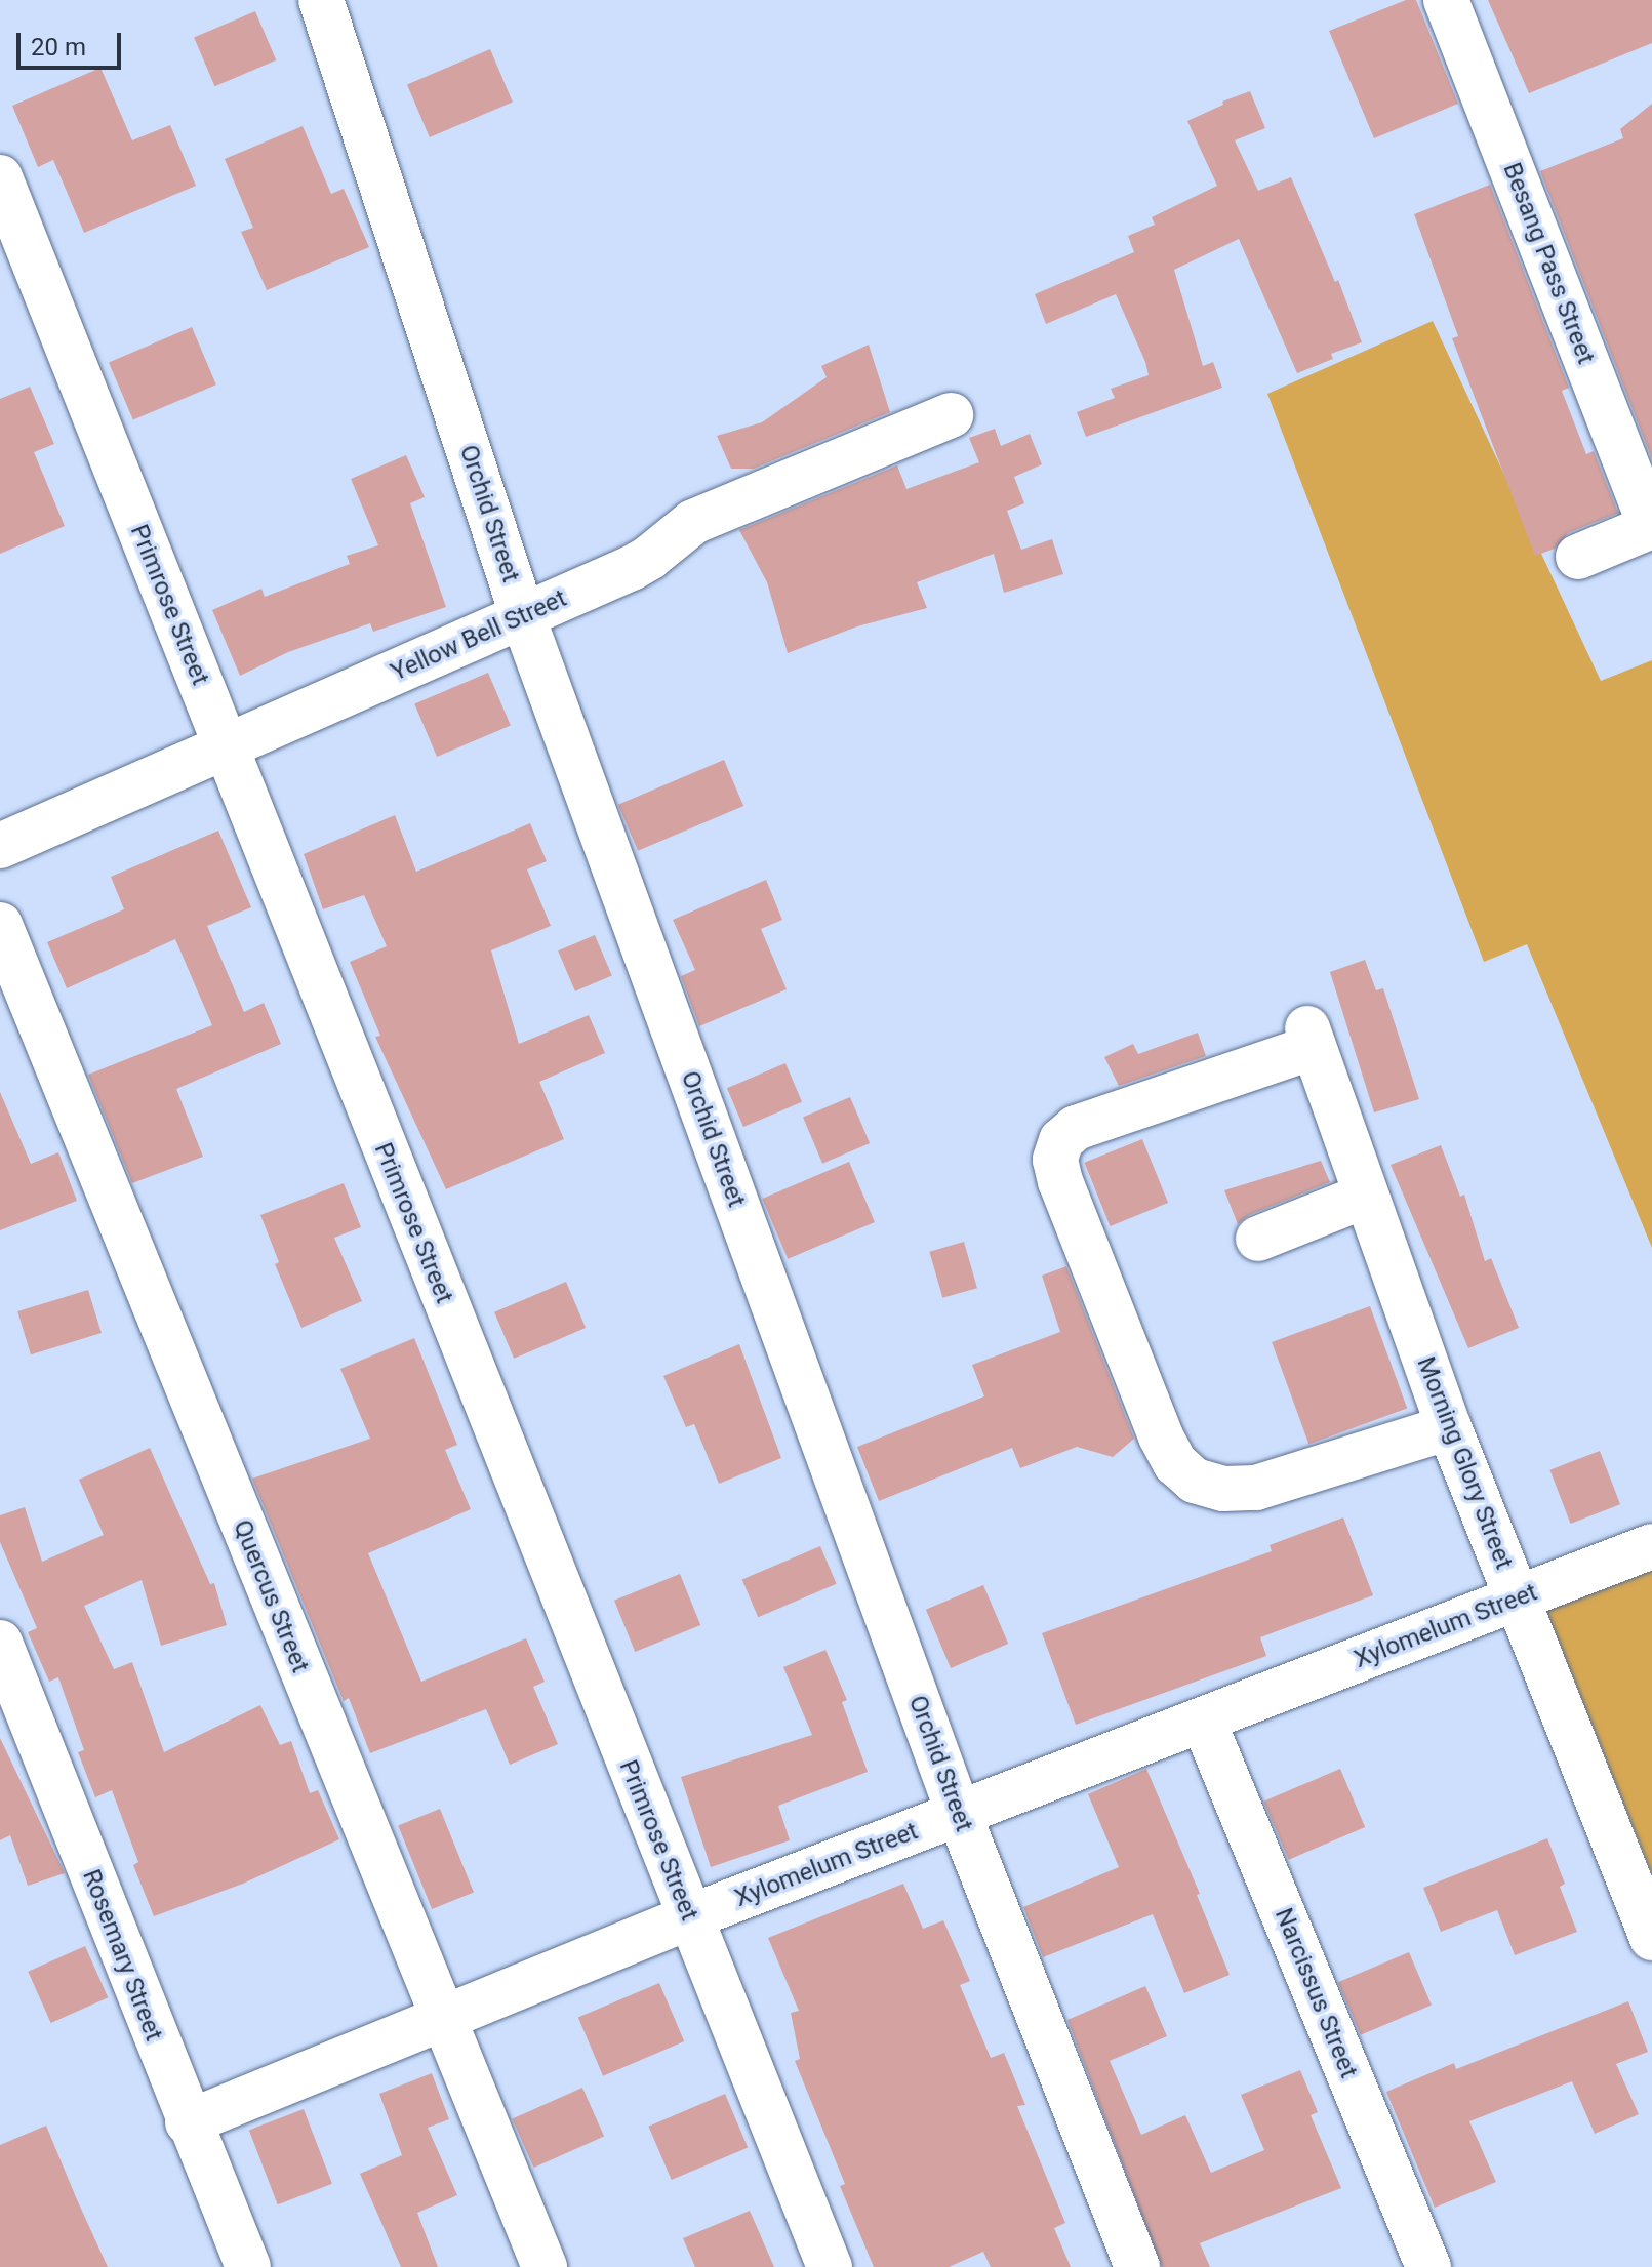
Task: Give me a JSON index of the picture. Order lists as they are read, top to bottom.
{
  "streets": {
    "street": [
      "Besang Pass Street",
      "Orchid Street",
      "Primrose Street",
      "Yellow Bell Street",
      "Morning Glory Street",
      "Quercus Street",
      "Xylomelum Street",
      "Rosemary Street",
      "Narcissus Street"
    ]
  },
  "crossings": [
    ["Orchid Street", "Yellow Bell Street"],
    ["Orchid Street", "Xylomelum Street"],
    ["Primrose Street", "Yellow Bell Street"],
    ["Primrose Street", "Xylomelum Street"],
    ["Morning Glory Street", "Xylomelum Street"],
    ["Quercus Street", "Xylomelum Street"],
    ["Xylomelum Street", "Rosemary Street"],
    ["Xylomelum Street", "Narcissus Street"]
  ],
  "scale_bar": "20 m"
}
